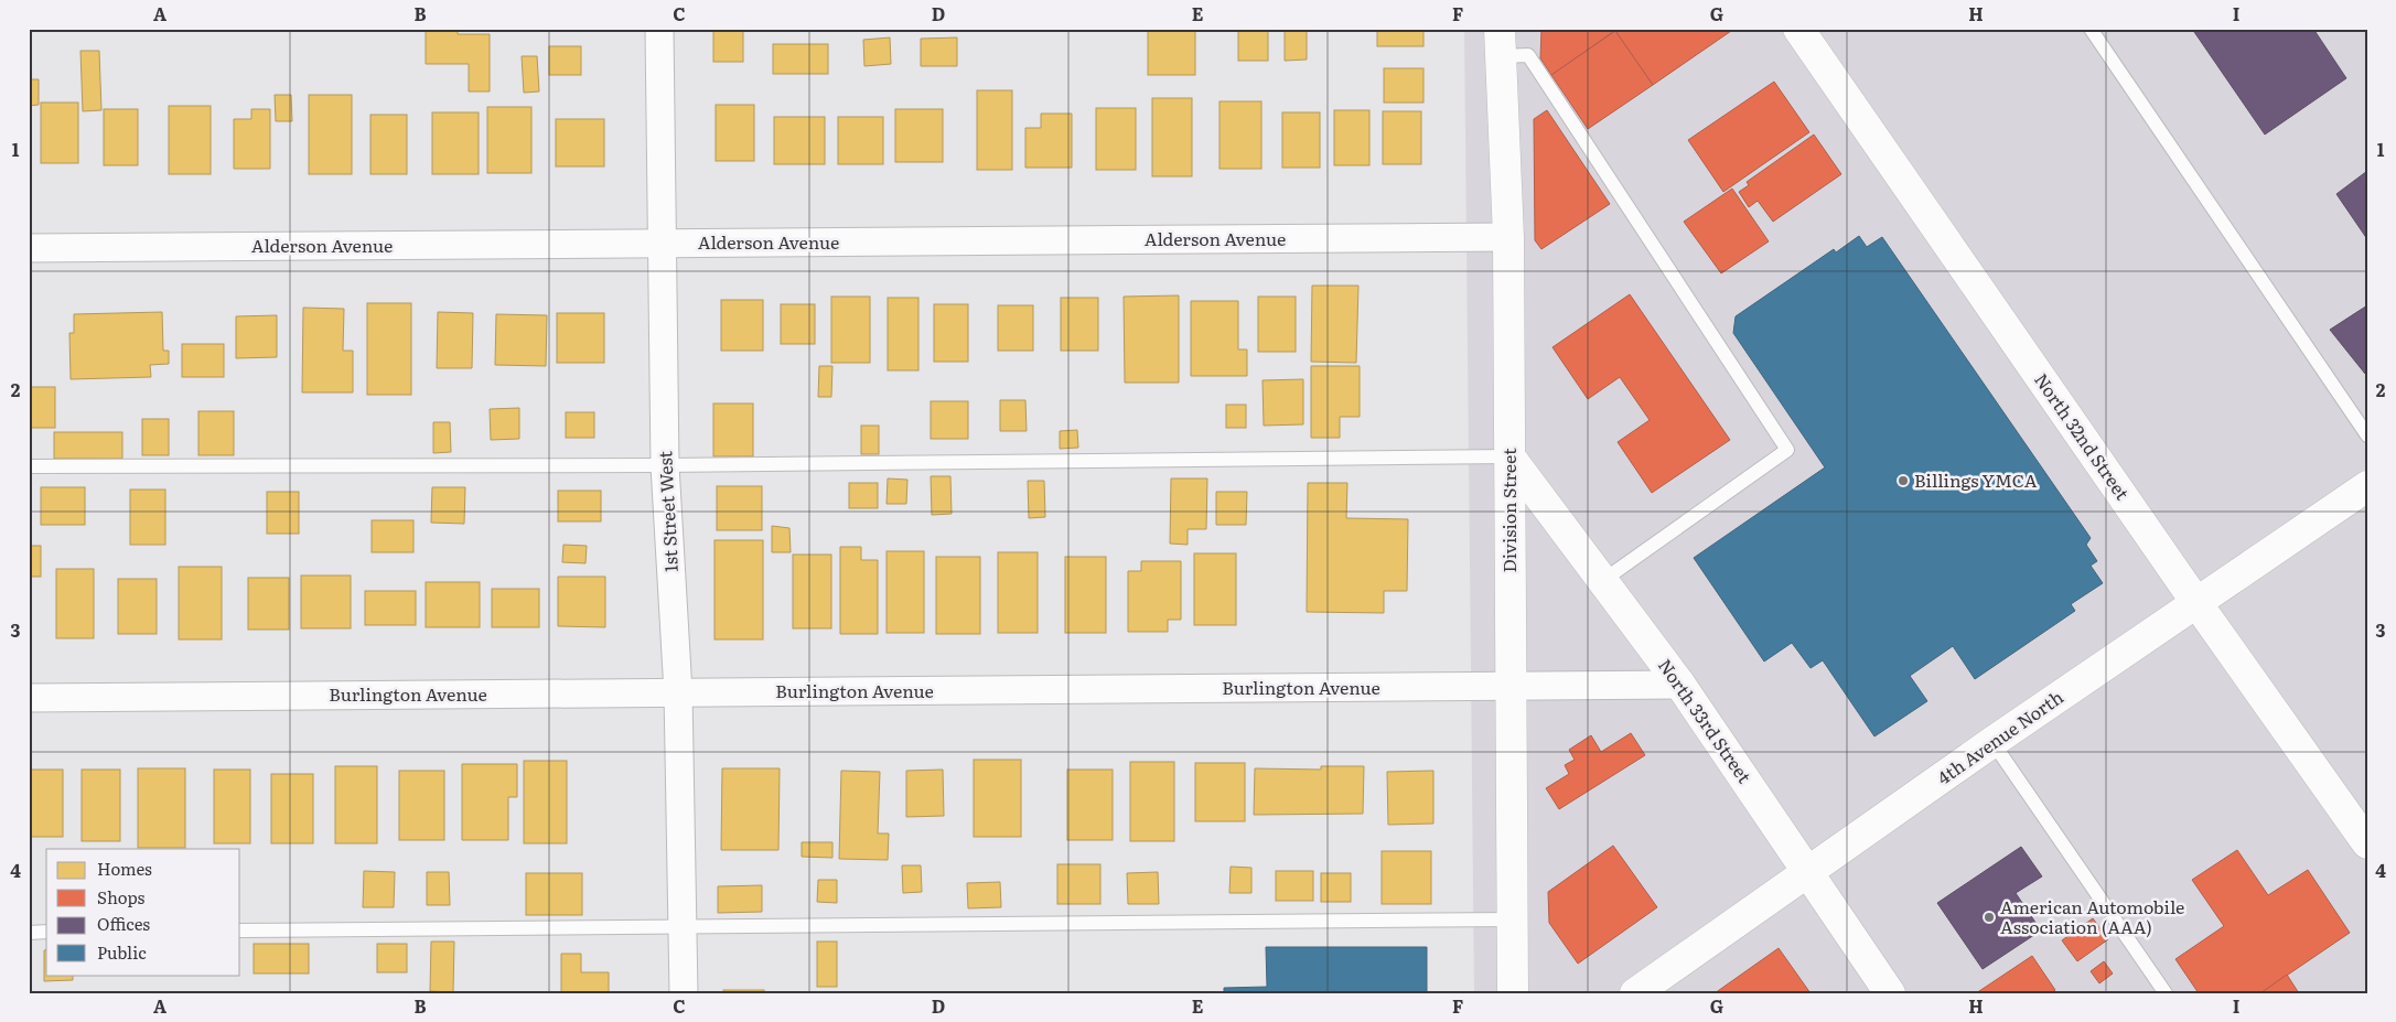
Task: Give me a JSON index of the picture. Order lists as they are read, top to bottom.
{
  "streets": {
    "main road": [
      "North 32nd Street",
      "Division Street",
      "North 33rd Street",
      "4th Avenue North"
    ],
    "street": ["Alderson Avenue", "1st Street West", "Burlington Avenue"]
  },
  "crossings": [
    ["Alderson Avenue", "Division Street"],
    ["Alderson Avenue", "1st Street West"],
    ["North 32nd Street", "4th Avenue North"],
    ["Division Street", "Burlington Avenue"],
    ["Division Street", "North 33rd Street"],
    ["1st Street West", "Burlington Avenue"],
    ["Burlington Avenue", "North 33rd Street"],
    ["North 33rd Street", "4th Avenue North"]
  ],
  "places": ["Billings YMCA", "American Automobile Association (AAA)"],
  "legend": [
    "Homes",
    "Shops",
    "Offices",
    "Public"
  ],
  "grid": {
    "columns": [
      "A",
      "B",
      "C",
      "D",
      "E",
      "F",
      "G",
      "H",
      "I"
    ],
    "rows": [
      "1",
      "2",
      "3",
      "4"
    ]
  }
}
